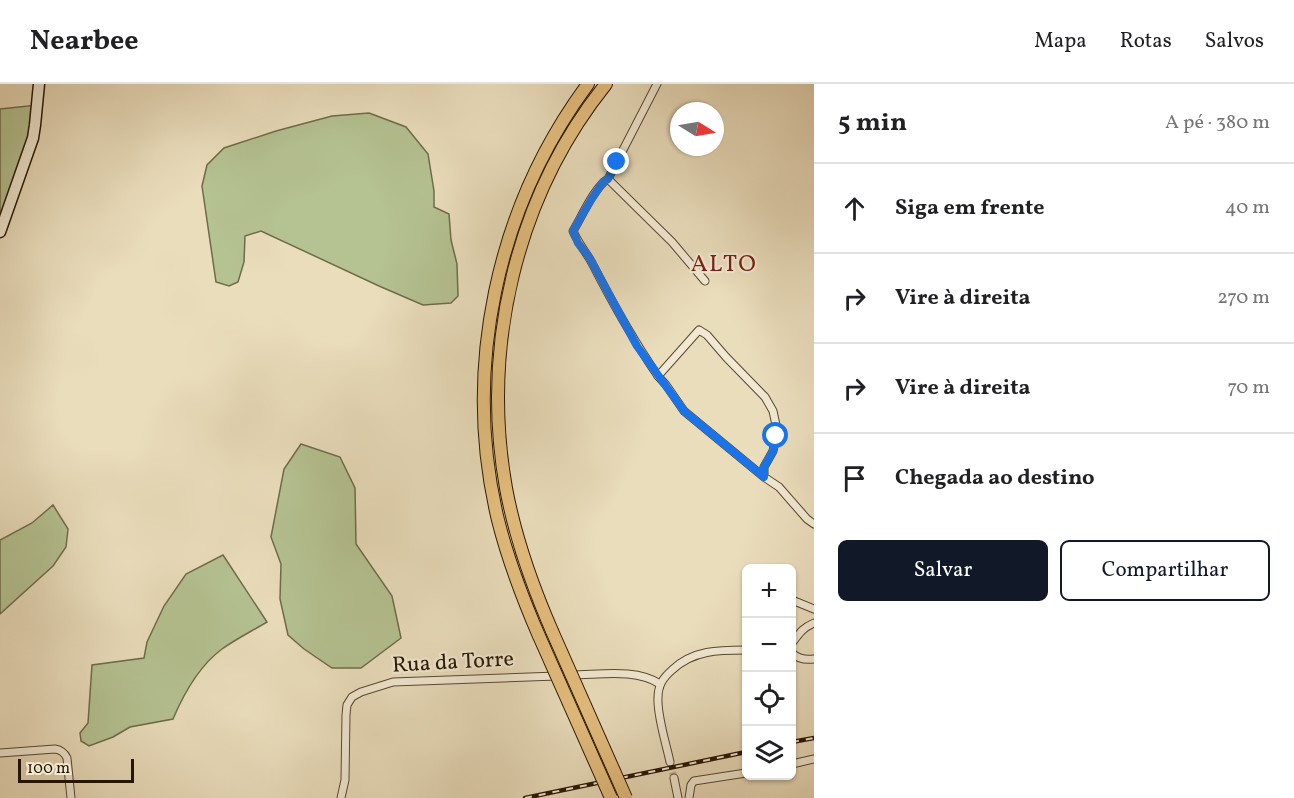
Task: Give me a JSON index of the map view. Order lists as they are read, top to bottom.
{
  "streets": {
    "street": ["Rua da Torre"]
  },
  "districts": ["ALTO"],
  "scale_bar": "100 m",
  "north": "right",
  "page": {
    "header": "Nearbee",
    "nav": ["Mapa", "Rotas", "Salvos"],
    "heading": ["5 min", "A pé · 380 m"],
    "list": [
      ["Siga em frente", "40 m"],
      ["Vire à direita", "270 m"],
      ["Vire à direita", "70 m"],
      "Chegada ao destino"
    ],
    "buttons": ["Salvar", "Compartilhar"],
    "map_buttons": ["+", "−"],
    "scale": "100 m"
  }
}
